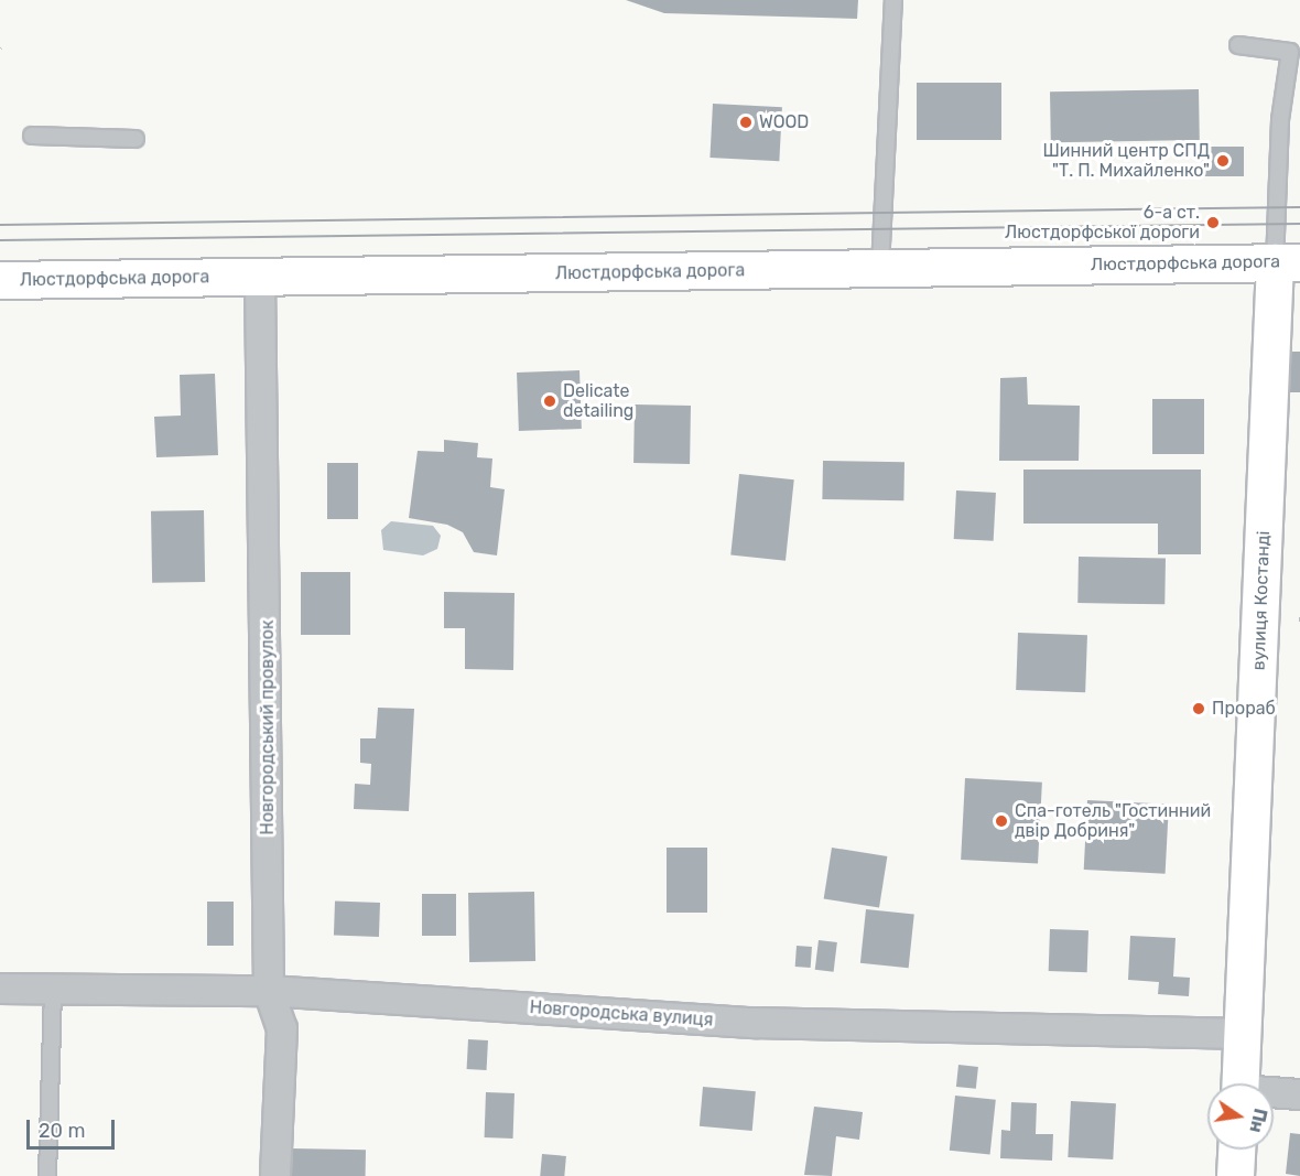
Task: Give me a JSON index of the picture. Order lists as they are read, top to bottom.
{
  "streets": {
    "main road": ["Люстдорфська дорога", "вулиця Костанді"],
    "street": ["Новгородський провулок", "Новгородська вулиця"]
  },
  "crossings": [
    ["Люстдорфська дорога", "вулиця Костанді"],
    ["Люстдорфська дорога", "Новгородський провулок"],
    ["вулиця Костанді", "Новгородська вулиця"],
    ["Новгородський провулок", "Новгородська вулиця"]
  ],
  "places": [
    "WOOD",
    "Шинний центр СПД \"Т. П. Михайленко\"",
    "6-а ст. Люстдорфської дороги",
    "Delicate detailing",
    "Прораб",
    "Спа-готель \"Гостинний двір Добриня\""
  ],
  "scale_bar": "20 m",
  "north": "right"
}
